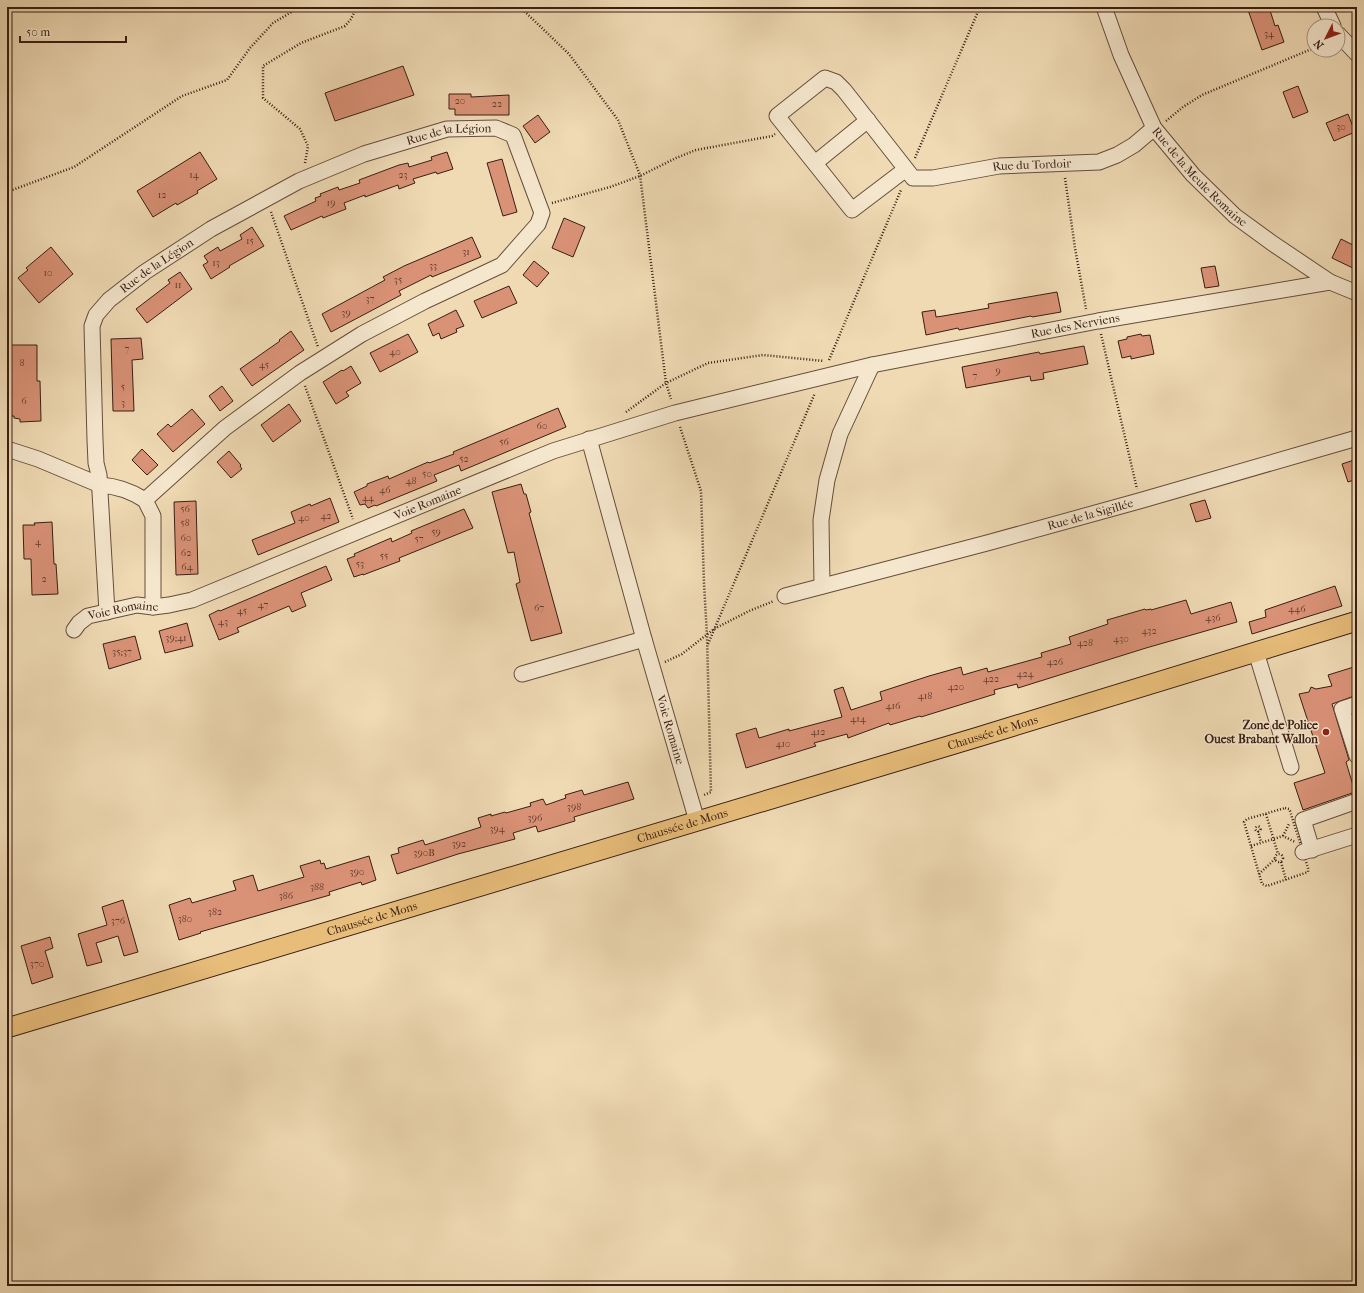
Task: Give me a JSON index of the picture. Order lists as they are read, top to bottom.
{
  "streets": {
    "main road": ["Chaussée de Mons"],
    "street": [
      "Rue de la Légion",
      "Rue du Tordoir",
      "Rue de la Meule Romaine",
      "Rue des Nerviens",
      "Voie Romaine",
      "Rue de la Sigillée"
    ]
  },
  "crossings": [
    ["Rue de la Légion", "Voie Romaine"],
    ["Rue du Tordoir", "Rue de la Meule Romaine"],
    ["Rue de la Meule Romaine", "Rue des Nerviens"],
    ["Rue des Nerviens", "Voie Romaine"],
    ["Voie Romaine", "Chaussée de Mons"]
  ],
  "places": ["Zone de Police Ouest Brabant Wallon"],
  "house_numbers": [
    "34",
    "20",
    "22",
    "30",
    "14",
    "23",
    "12",
    "19",
    "15",
    "31",
    "13",
    "33",
    "10",
    "35",
    "11",
    "37",
    "39",
    "7",
    "40",
    "8",
    "45",
    "9",
    "7",
    "5",
    "6",
    "3",
    "60",
    "56",
    "52",
    "50",
    "48",
    "46",
    "44",
    "56",
    "42",
    "40",
    "58",
    "59",
    "60",
    "57",
    "4",
    "62",
    "55",
    "53",
    "64",
    "2",
    "47",
    "67",
    "446",
    "45",
    "436",
    "43",
    "432",
    "39;41",
    "430",
    "428",
    "35;37",
    "426",
    "424",
    "422",
    "420",
    "418",
    "416",
    "414",
    "412",
    "410",
    "398",
    "396",
    "394",
    "392",
    "390B",
    "390",
    "388",
    "386",
    "382",
    "380",
    "376",
    "370"
  ],
  "scale_bar": "50 m",
  "north": "bottom left"
}
